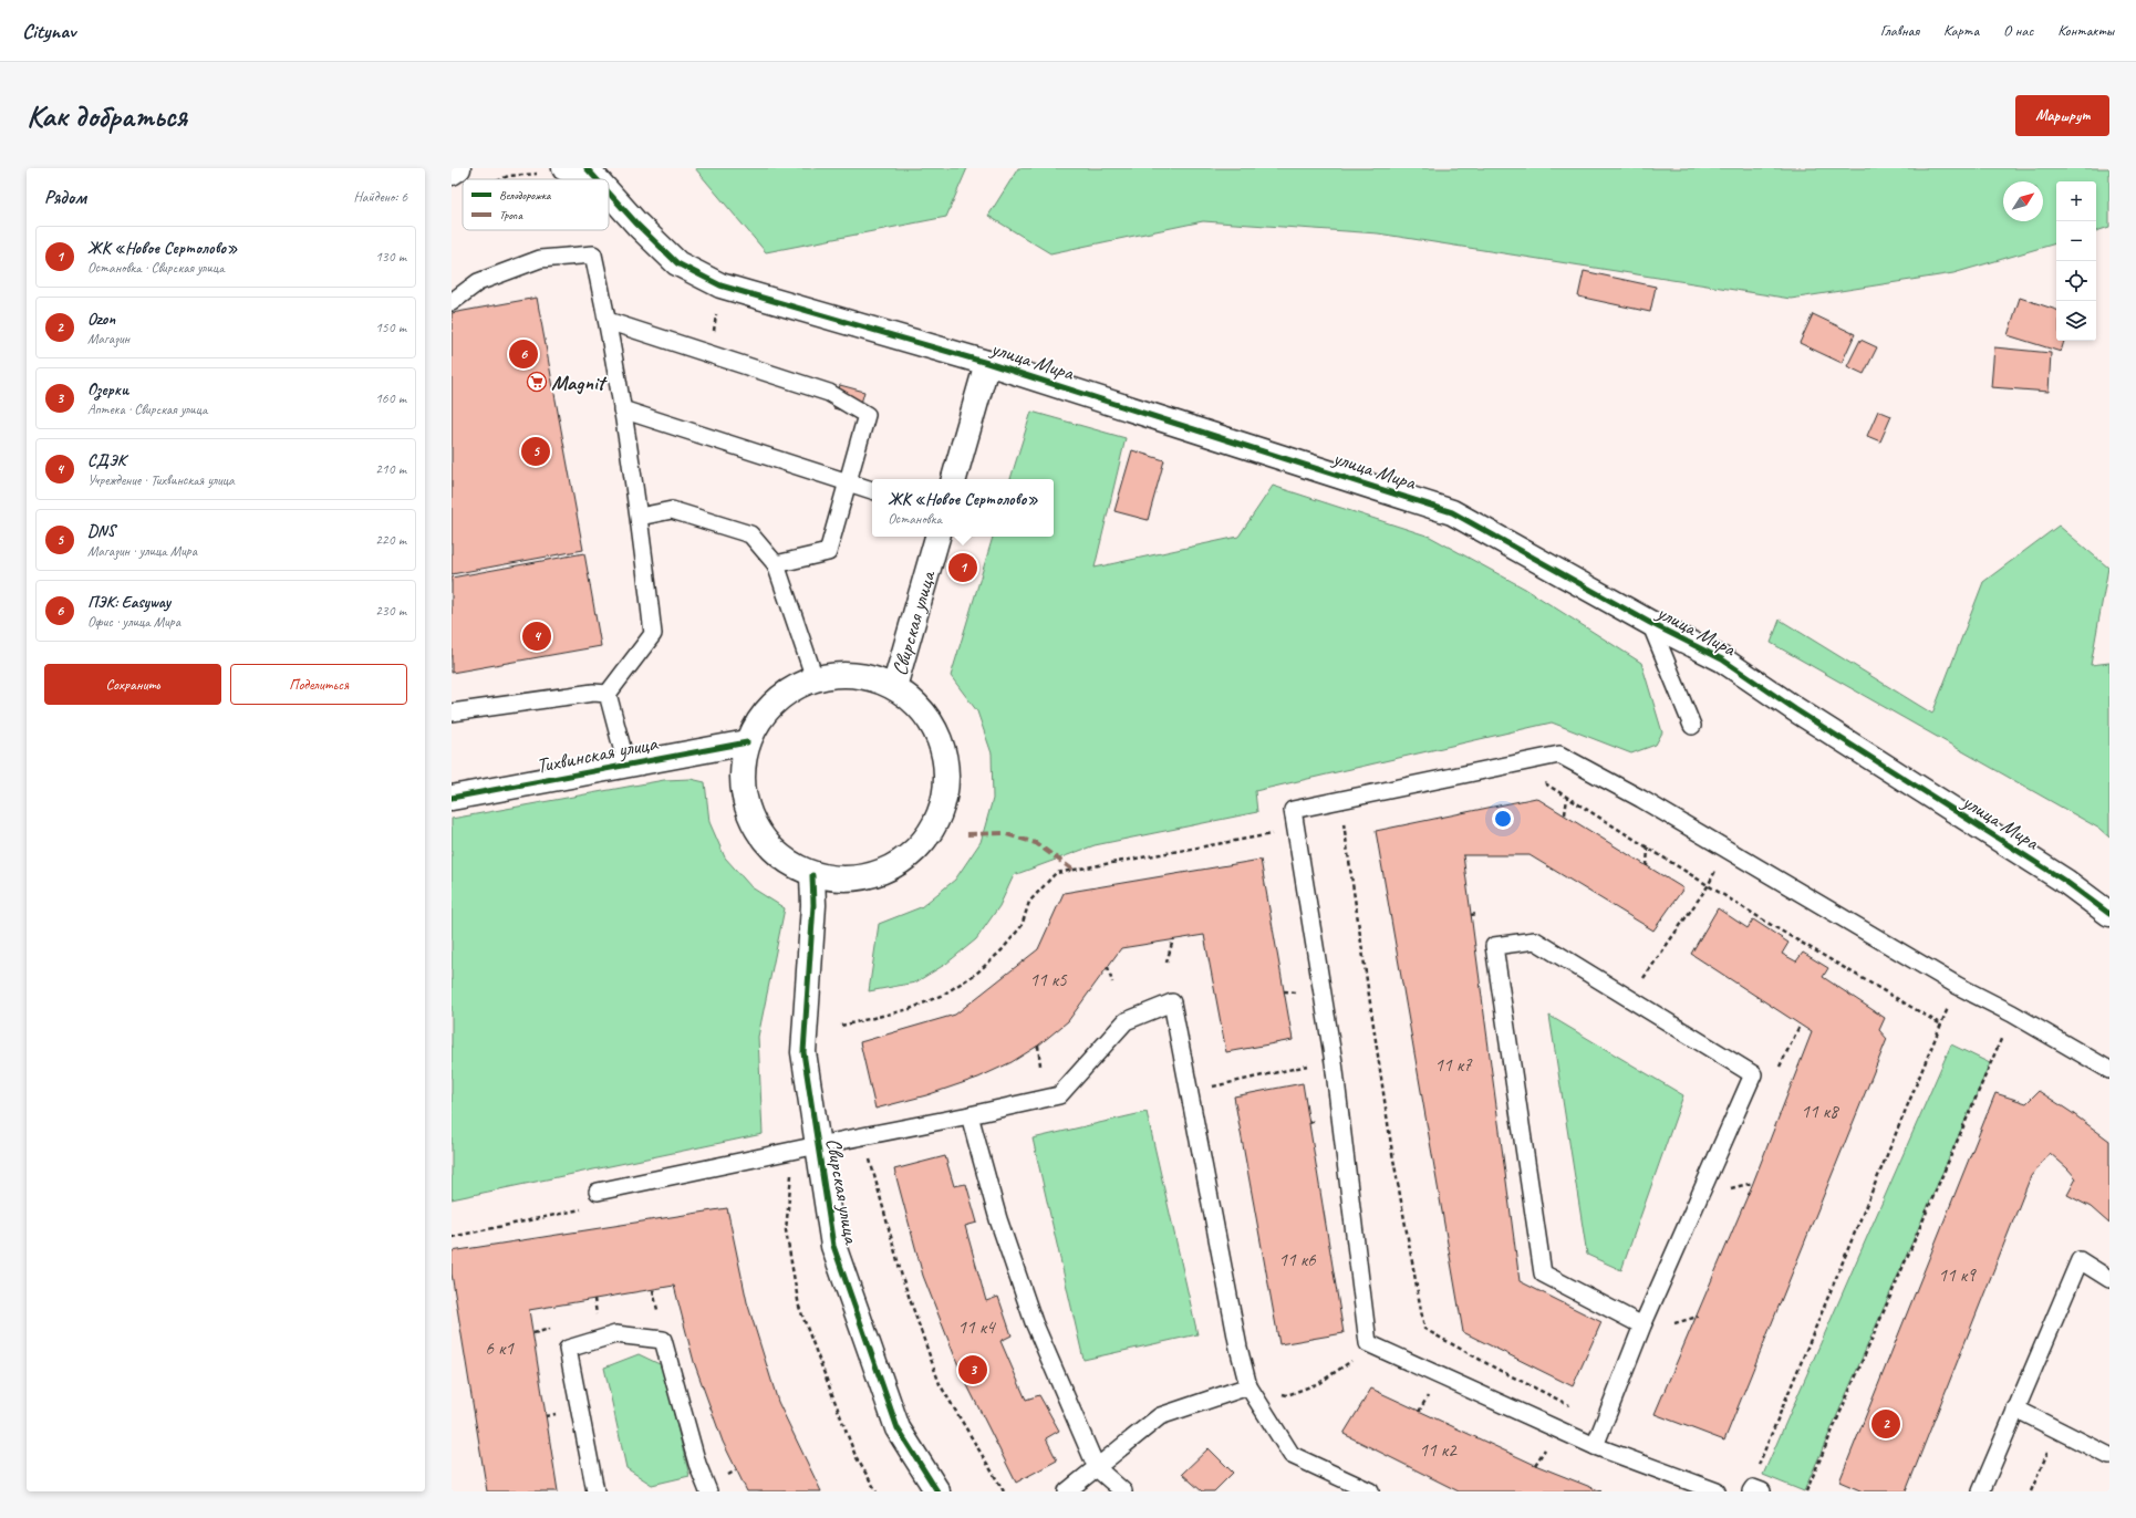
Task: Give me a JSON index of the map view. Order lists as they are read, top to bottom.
{
  "streets": {
    "street": ["улица Мира", "Свирская улица", "Тихвинская улица"]
  },
  "places": {
    "supermarket": ["Magnit"]
  },
  "house_numbers": [
    "11 к5",
    "11 к7",
    "11 к8",
    "11 к6",
    "11 к9",
    "11 к4",
    "6 к1",
    "11 к2"
  ],
  "legend": ["Велодорожка", "Тропа"],
  "north": "top right",
  "page": {
    "header": "Citynav",
    "nav": [
      "Главная",
      "Карта",
      "О нас",
      "Контакты"
    ],
    "buttons": [
      "Маршрут",
      ["Сохранить", "Поделиться"]
    ],
    "title": "Как добраться",
    "heading": ["Рядом", "Найдено: 6"],
    "map_buttons": ["+", "−"],
    "list": [
      {
        "mark": "1",
        "name": "ЖК «Новое Сертолово»",
        "note": "Остановка · Свирская улица",
        "value": "130 m"
      },
      {
        "mark": "2",
        "name": "Ozon",
        "note": "Магазин",
        "value": "150 m"
      },
      {
        "mark": "3",
        "name": "Озерки",
        "note": "Аптека · Свирская улица",
        "value": "160 m"
      },
      {
        "mark": "4",
        "name": "СДЭК",
        "note": "Учреждение · Тихвинская улица",
        "value": "210 m"
      },
      {
        "mark": "5",
        "name": "DNS",
        "note": "Магазин · улица Мира",
        "value": "220 m"
      },
      {
        "mark": "6",
        "name": "ПЭК: Easyway",
        "note": "Офис · улица Мира",
        "value": "230 m"
      }
    ],
    "pins": [
      "6",
      "5",
      "1",
      "4",
      "3",
      "2"
    ],
    "popup": ["ЖК «Новое Сертолово»", "Остановка"]
  }
}
